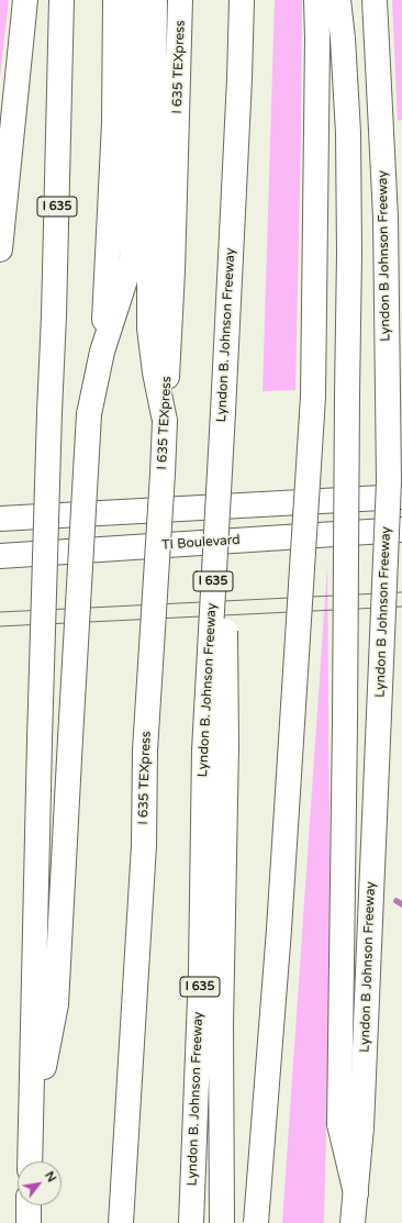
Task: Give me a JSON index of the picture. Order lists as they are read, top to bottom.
{
  "streets": {
    "main road": [
      "I 635 TEXpress",
      "I 635",
      "Lyndon B Johnson Freeway",
      "Lyndon B. Johnson Freeway",
      "TI Boulevard"
    ]
  },
  "north": "top right"
}
